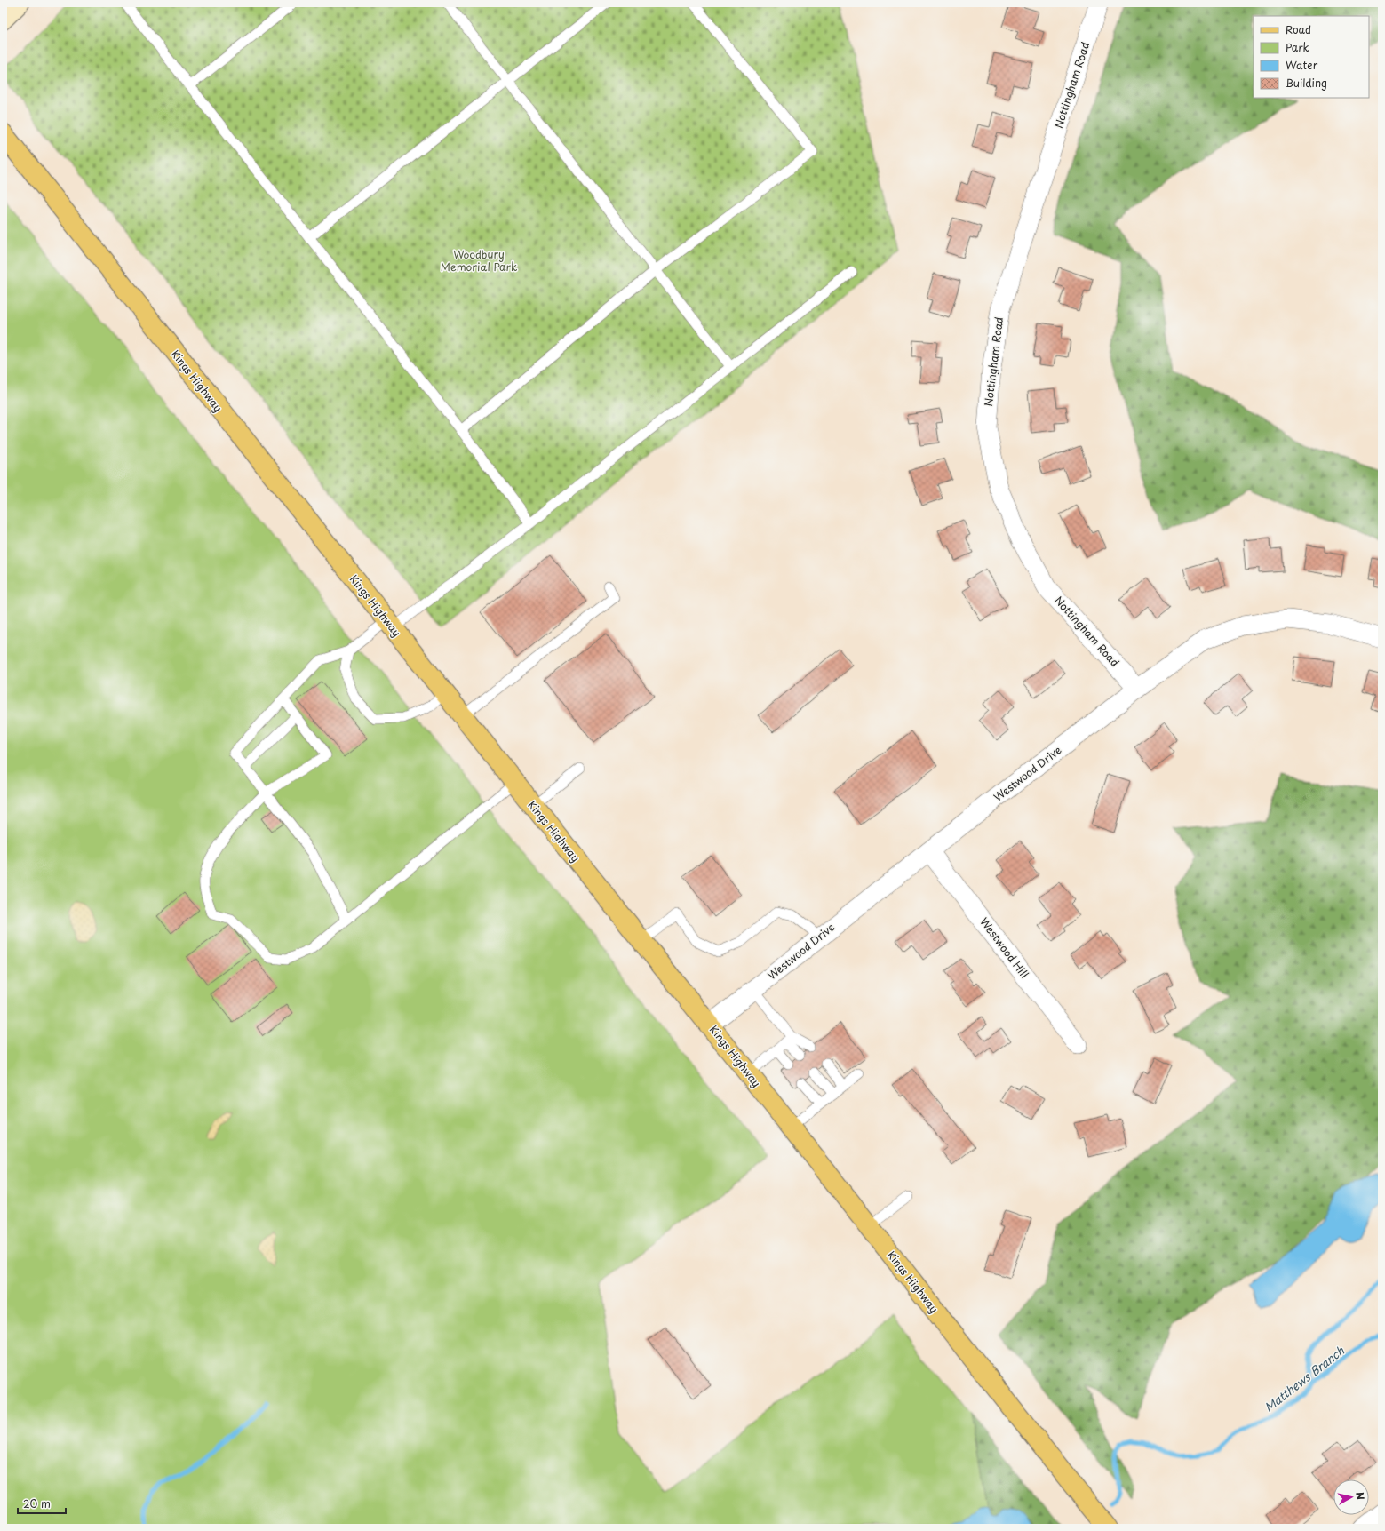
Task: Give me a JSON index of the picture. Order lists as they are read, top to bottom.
{
  "streets": {
    "main road": ["Kings Highway"],
    "street": ["Nottingham Road", "Westwood Drive", "Westwood Hill"]
  },
  "crossings": [
    ["Nottingham Road", "Westwood Drive"],
    ["Kings Highway", "Westwood Drive"],
    ["Westwood Drive", "Westwood Hill"]
  ],
  "water": ["Matthews Branch"],
  "parks": ["Woodbury Memorial Park"],
  "legend": [
    "Road",
    "Park",
    "Water",
    "Building"
  ],
  "scale_bar": "20 m",
  "north": "right"
}
